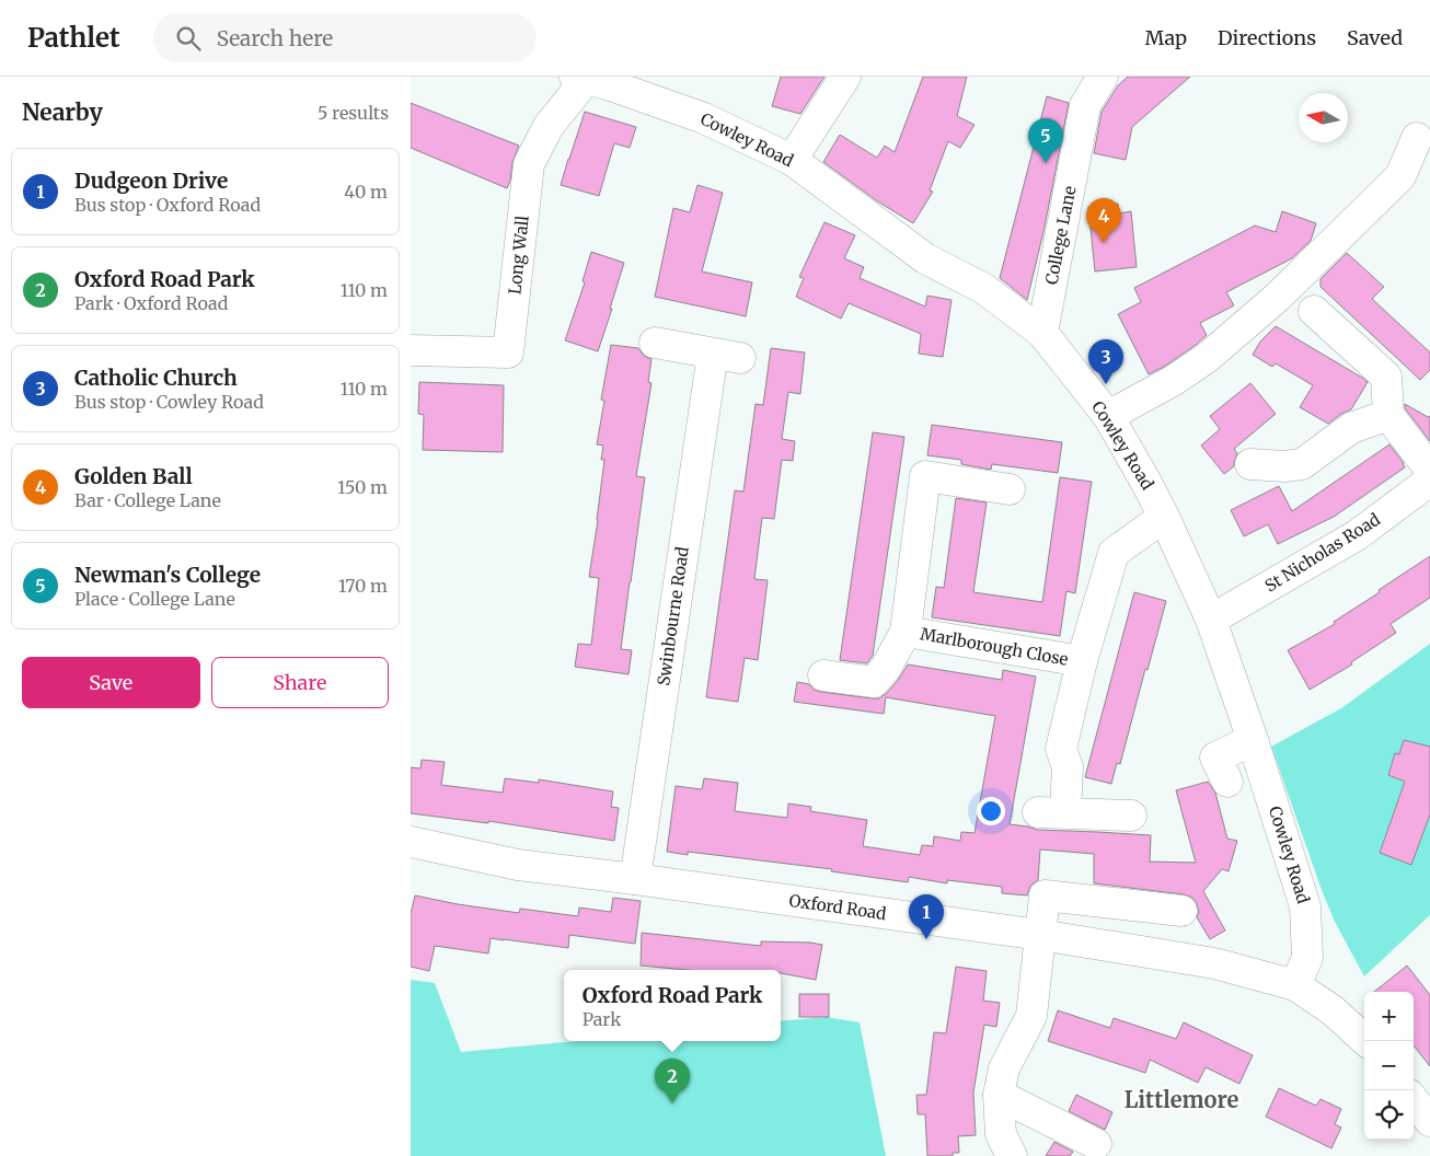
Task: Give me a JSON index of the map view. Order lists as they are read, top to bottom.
{
  "streets": {
    "street": [
      "Cowley Road",
      "College Lane",
      "Long Wall",
      "St Nicholas Road",
      "Swinbourne Road",
      "Marlborough Close",
      "Oxford Road"
    ]
  },
  "crossings": [
    ["Cowley Road", "College Lane"],
    ["Cowley Road", "Long Wall"],
    ["Cowley Road", "St Nicholas Road"],
    ["Cowley Road", "Marlborough Close"],
    ["Cowley Road", "Oxford Road"],
    ["Swinbourne Road", "Oxford Road"]
  ],
  "districts": ["Littlemore"],
  "north": "left",
  "page": {
    "header": "Pathlet",
    "search": "Search here",
    "nav": ["Map", "Directions", "Saved"],
    "heading": ["Nearby", "5 results"],
    "pins": [
      "5",
      "4",
      "3",
      "1",
      "2"
    ],
    "list": [
      {
        "mark": "1",
        "name": "Dudgeon Drive",
        "note": "Bus stop · Oxford Road",
        "value": "40 m"
      },
      {
        "mark": "2",
        "name": "Oxford Road Park",
        "note": "Park · Oxford Road",
        "value": "110 m"
      },
      {
        "mark": "3",
        "name": "Catholic Church",
        "note": "Bus stop · Cowley Road",
        "value": "110 m"
      },
      {
        "mark": "4",
        "name": "Golden Ball",
        "note": "Bar · College Lane",
        "value": "150 m"
      },
      {
        "mark": "5",
        "name": "Newman's College",
        "note": "Place · College Lane",
        "value": "170 m"
      }
    ],
    "buttons": ["Save", "Share"],
    "popup": ["Oxford Road Park", "Park"],
    "map_buttons": ["+", "−"]
  }
}
